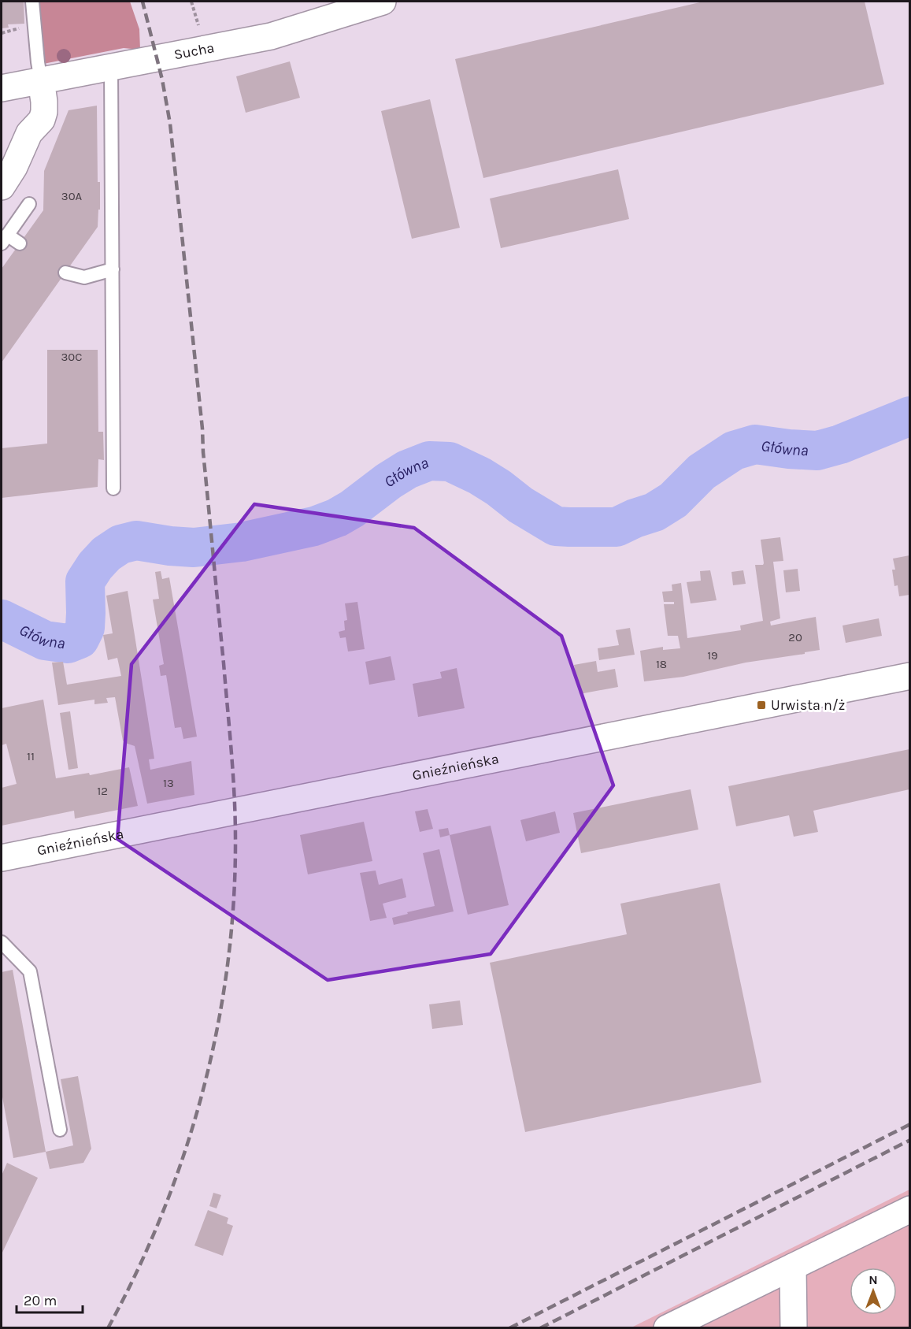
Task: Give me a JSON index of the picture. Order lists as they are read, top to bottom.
{
  "streets": {
    "street": ["Sucha", "Gnieźnieńska"]
  },
  "water": ["Główna"],
  "places": {
    "transit": ["Urwista n/ż"]
  },
  "house_numbers": [
    "30A",
    "30C",
    "20",
    "19",
    "18",
    "11",
    "13",
    "12"
  ],
  "scale_bar": "20 m",
  "north": "top"
}
